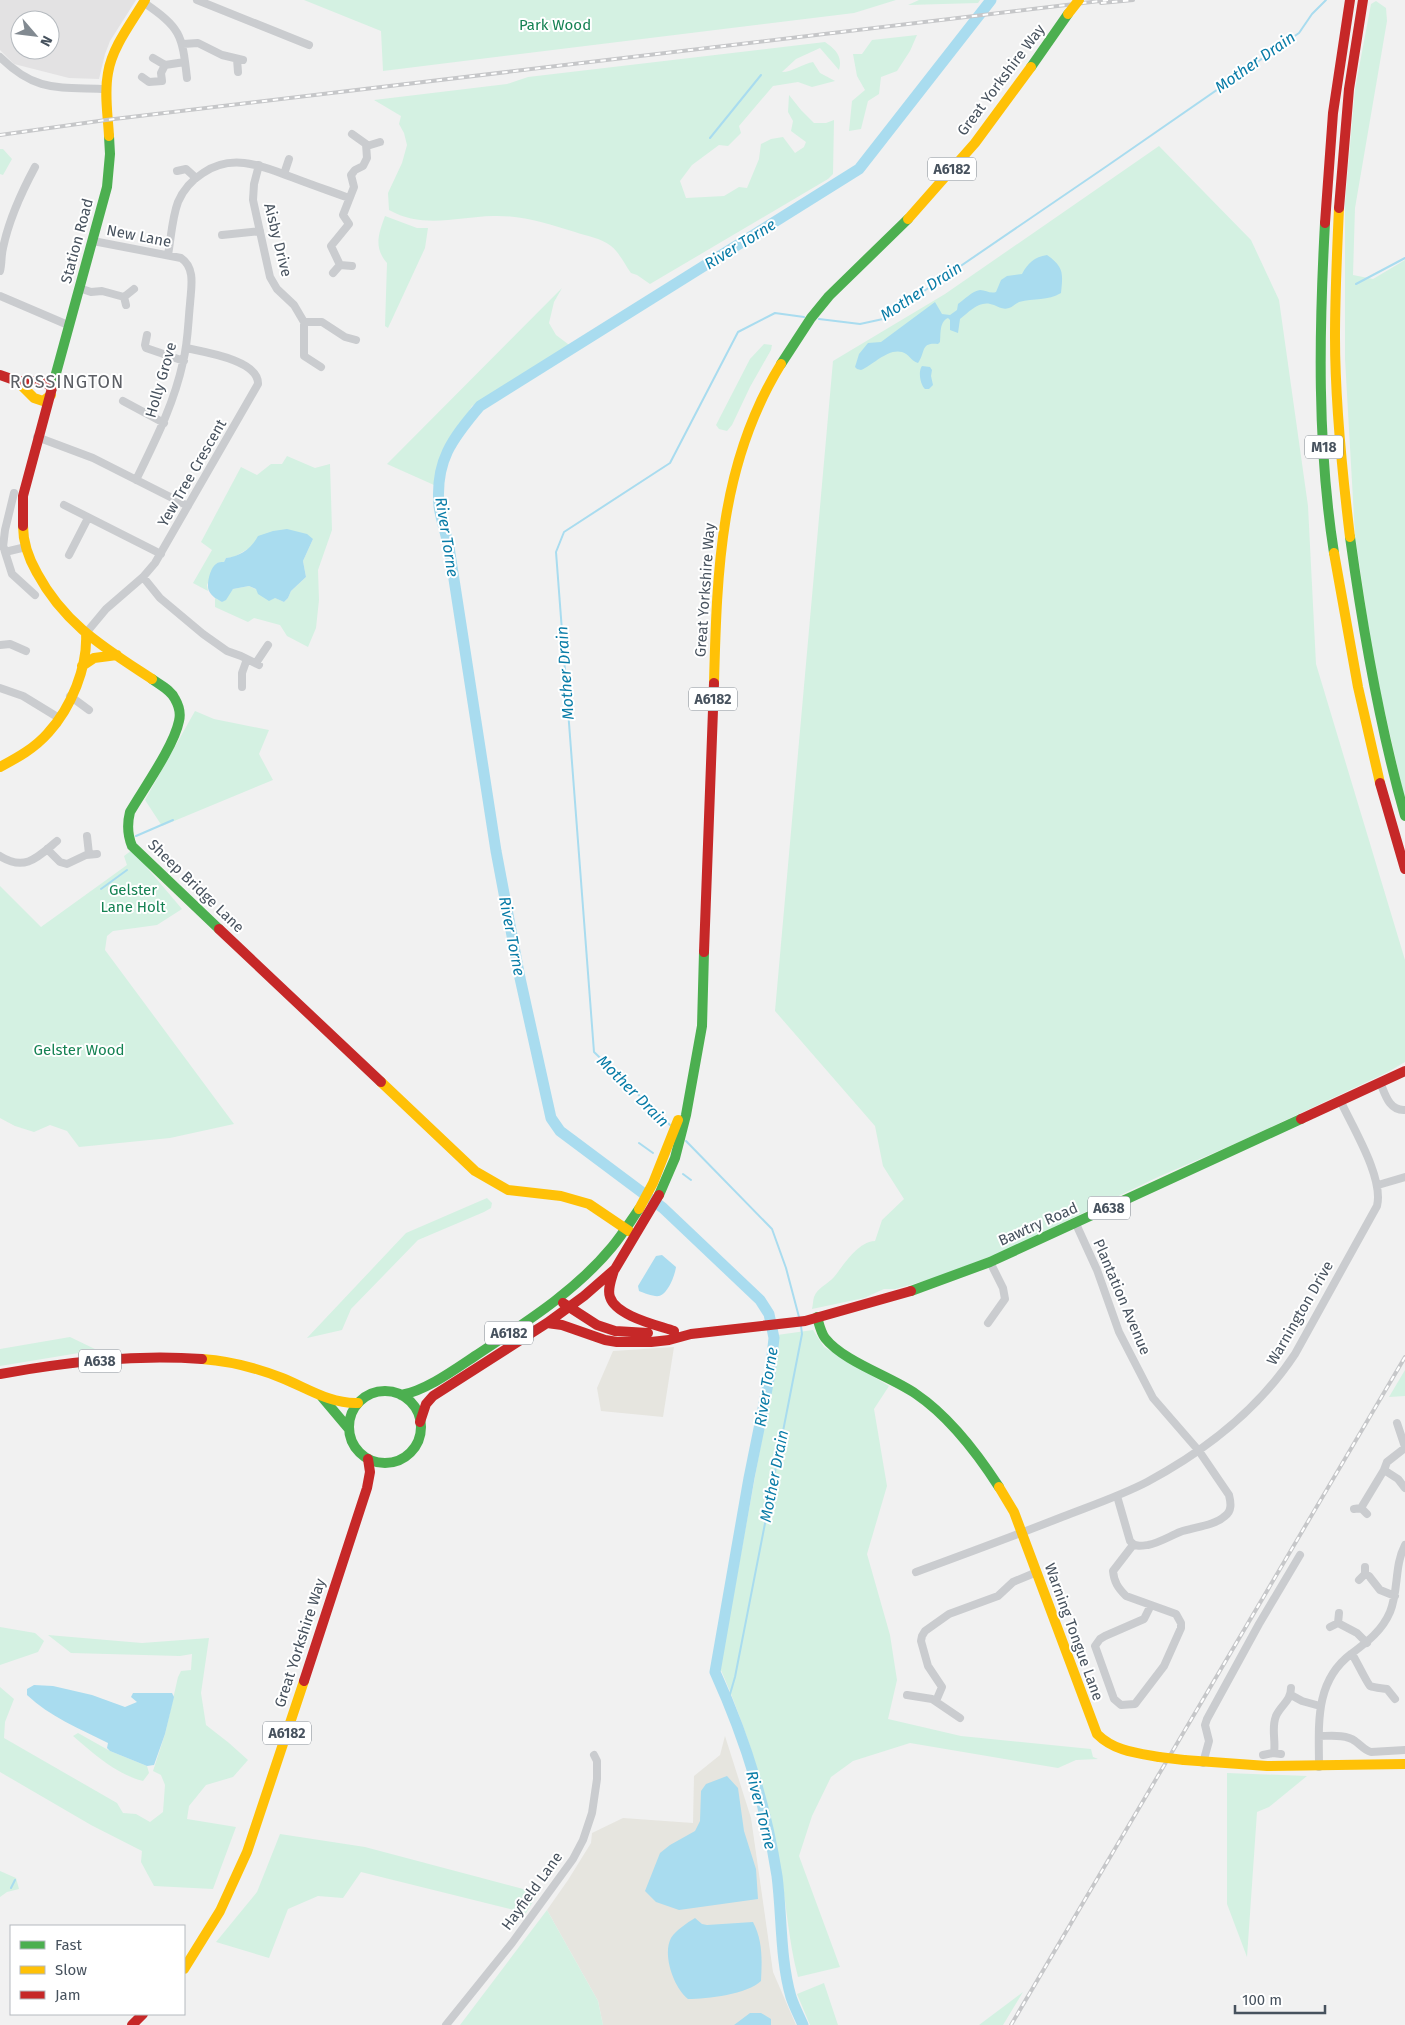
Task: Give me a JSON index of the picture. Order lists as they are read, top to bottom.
{
  "streets": {
    "main road": [
      "Great Yorkshire Way",
      "A6182",
      "Station Road",
      "M18",
      "Sheep Bridge Lane",
      "A638",
      "Bawtry Road",
      "Warning Tongue Lane"
    ],
    "street": [
      "New Lane",
      "Aisby Drive",
      "Holly Grove",
      "Yew Tree Crescent",
      "Plantation Avenue",
      "Warnington Drive",
      "Hayfield Lane"
    ]
  },
  "crossings": [
    ["Great Yorkshire Way", "Sheep Bridge Lane"],
    ["Great Yorkshire Way", "A638"],
    ["Great Yorkshire Way", "Bawtry Road"],
    ["New Lane", "Station Road"],
    ["New Lane", "Holly Grove"],
    ["Station Road", "Sheep Bridge Lane"],
    ["Holly Grove", "Yew Tree Crescent"],
    ["Yew Tree Crescent", "Sheep Bridge Lane"],
    ["Bawtry Road", "Plantation Avenue"],
    ["Bawtry Road", "Warning Tongue Lane"],
    ["Plantation Avenue", "Warnington Drive"],
    ["Warnington Drive", "Warning Tongue Lane"]
  ],
  "districts": ["ROSSINGTON"],
  "water": ["Mother Drain", "River Torne"],
  "parks": ["Park Wood", "Gelster Lane Holt", "Gelster Wood"],
  "legend": ["Fast", "Slow", "Jam"],
  "scale_bar": "100 m",
  "north": "bottom right"
}
